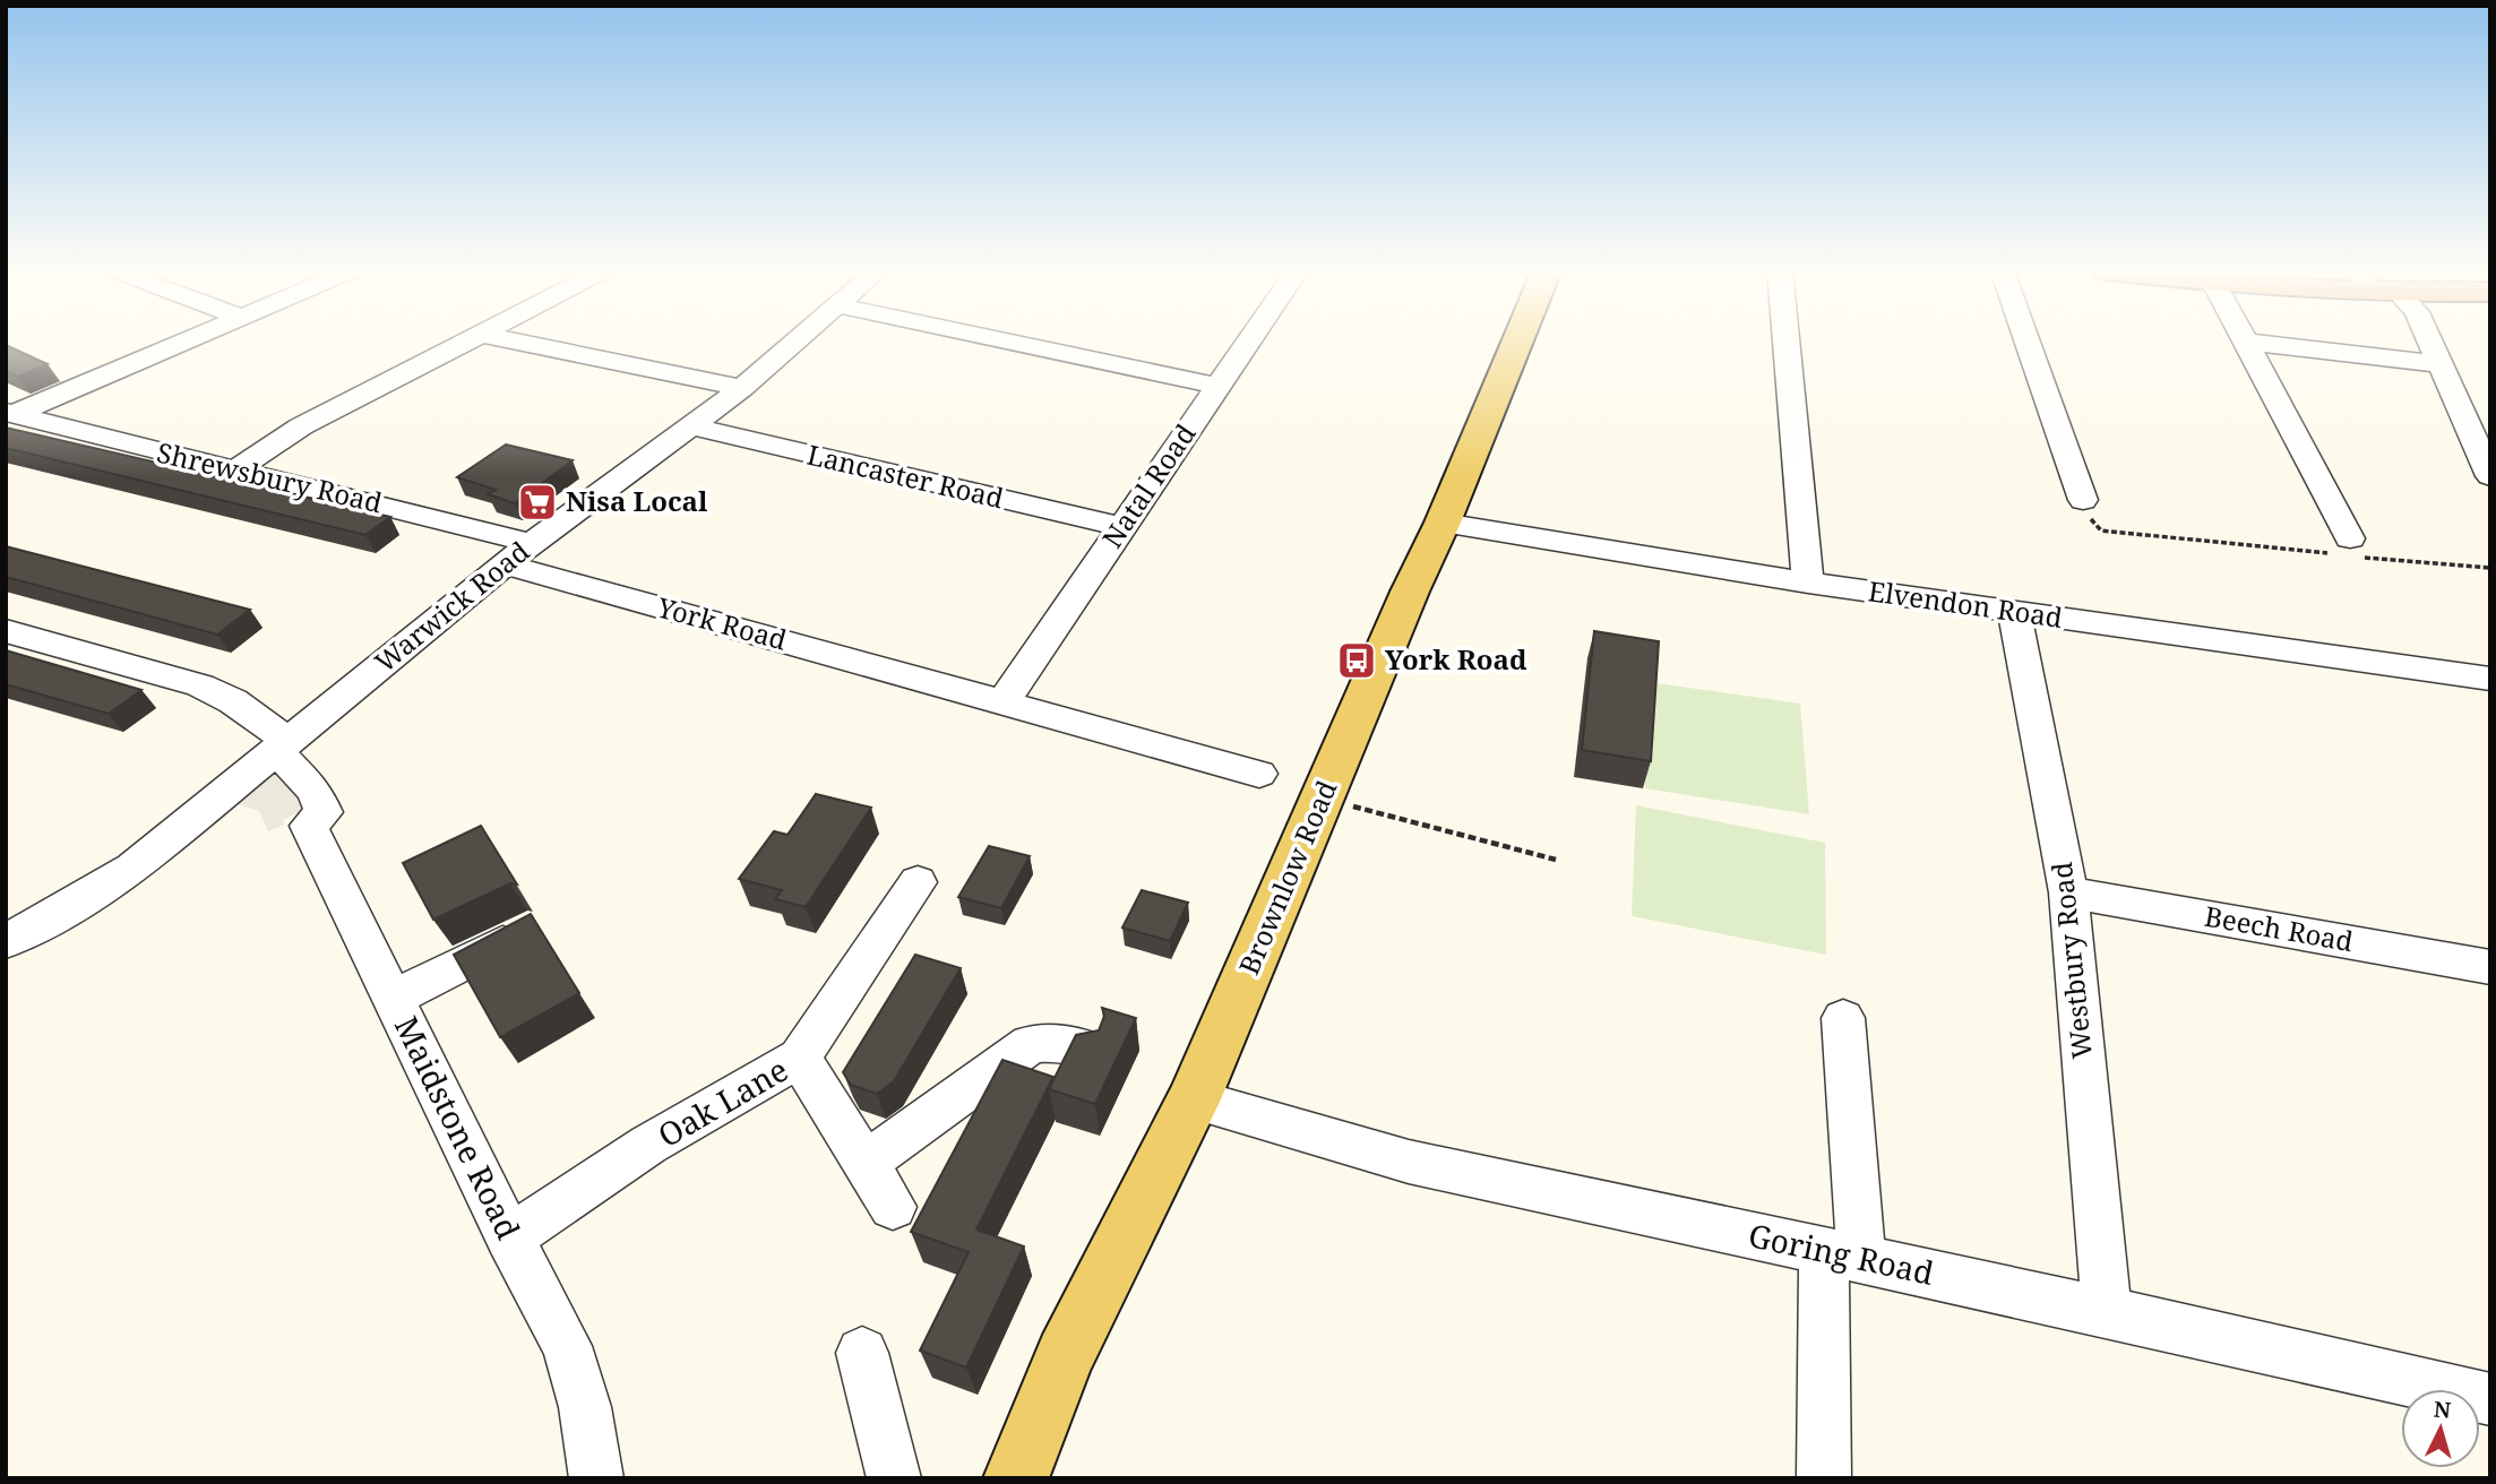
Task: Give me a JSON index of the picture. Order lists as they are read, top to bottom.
{
  "streets": {
    "main road": ["Brownlow Road"],
    "street": [
      "Lancaster Road",
      "Shrewsbury Road",
      "Natal Road",
      "Elvendon Road",
      "Warwick Road",
      "York Road",
      "Beech Road",
      "Westbury Road",
      "Oak Lane",
      "Maidstone Road",
      "Goring Road"
    ]
  },
  "crossings": [
    ["Lancaster Road", "Natal Road"],
    ["Lancaster Road", "Warwick Road"],
    ["Shrewsbury Road", "Warwick Road"],
    ["Natal Road", "York Road"],
    ["Elvendon Road", "Brownlow Road"],
    ["Elvendon Road", "Westbury Road"],
    ["Warwick Road", "York Road"],
    ["Warwick Road", "Maidstone Road"],
    ["Brownlow Road", "Goring Road"],
    ["Beech Road", "Westbury Road"],
    ["Westbury Road", "Goring Road"],
    ["Oak Lane", "Maidstone Road"]
  ],
  "places": {
    "supermarket": ["Nisa Local"],
    "bus stop": ["York Road"]
  },
  "north": "top"
}
